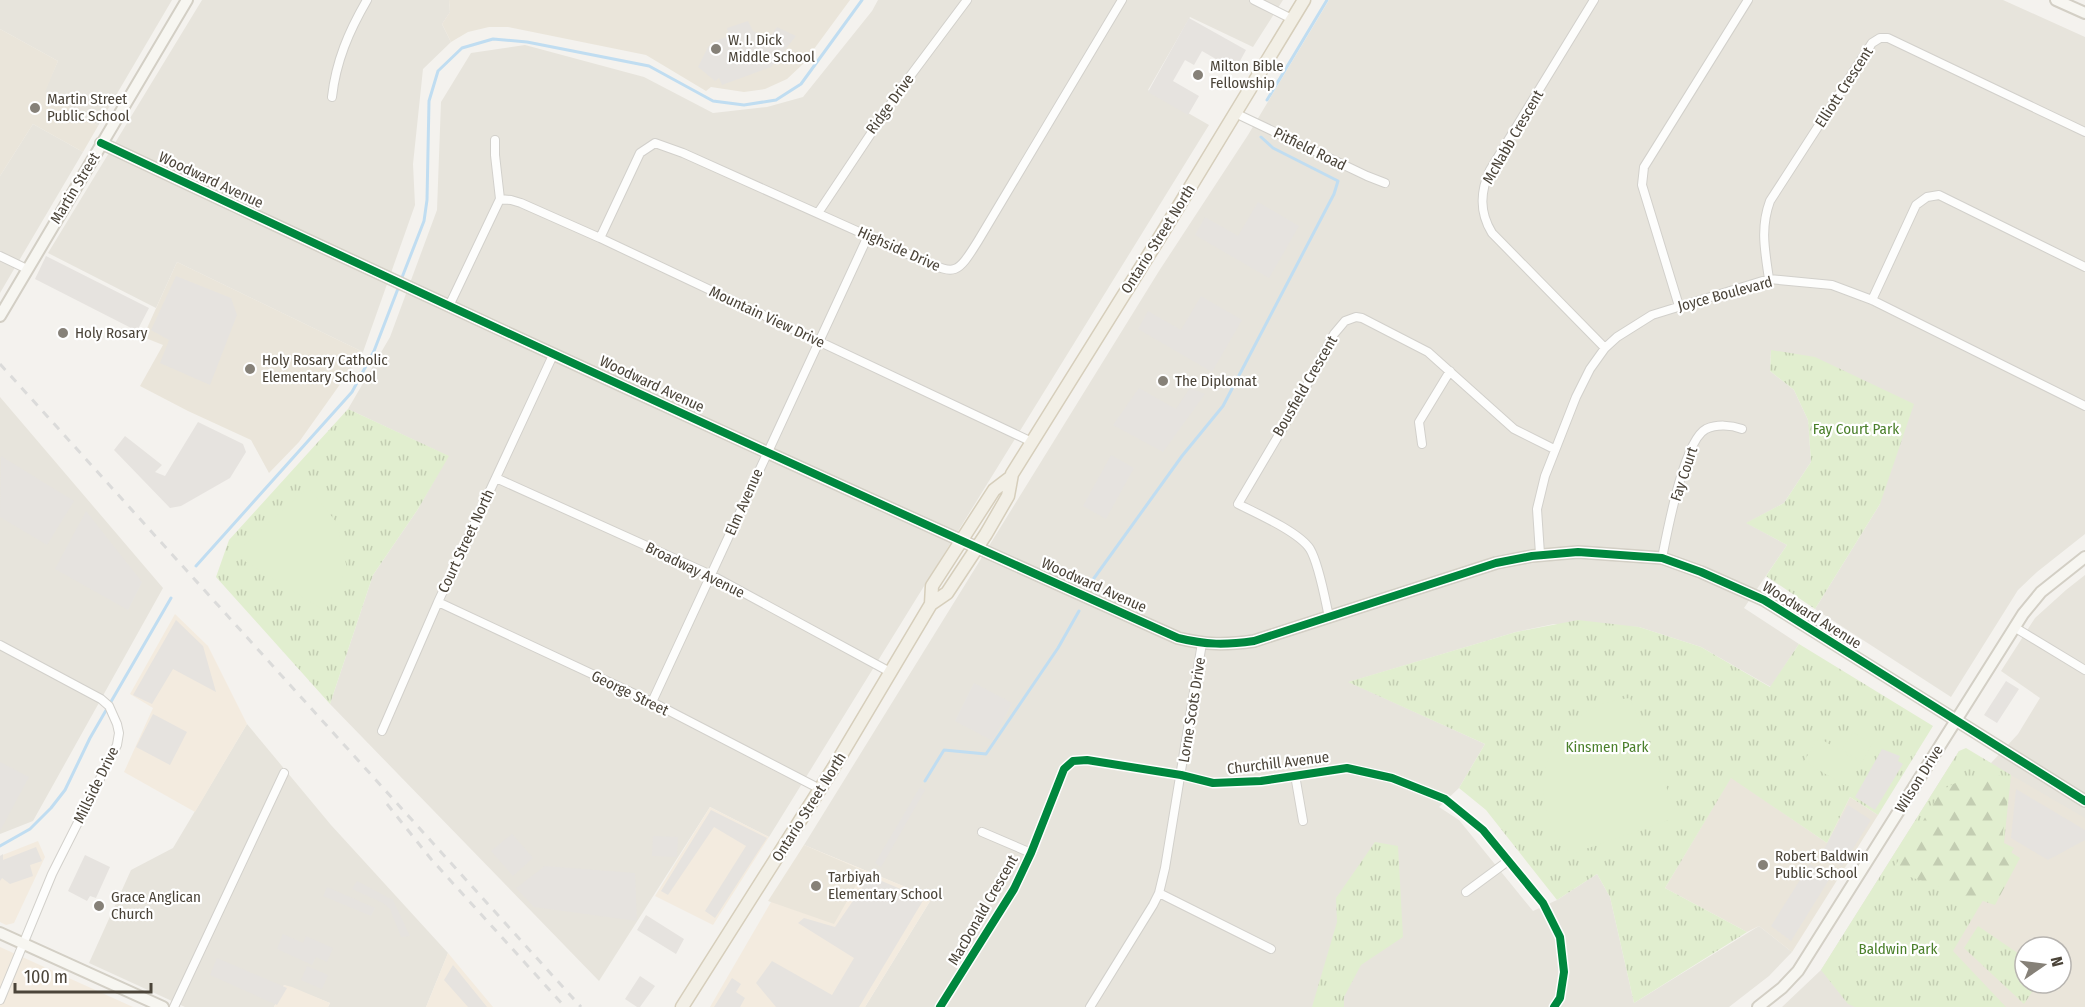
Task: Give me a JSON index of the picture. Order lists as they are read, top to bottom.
{
  "streets": {
    "main road": ["Ontario Street North"],
    "street": [
      "Elliott Crescent",
      "Ridge Drive",
      "McNabb Crescent",
      "Pitfield Road",
      "Woodward Avenue",
      "Martin Street",
      "Highside Drive",
      "Joyce Boulevard",
      "Mountain View Drive",
      "Bousfield Crescent",
      "Fay Court",
      "Elm Avenue",
      "Court Street North",
      "Broadway Avenue",
      "George Street",
      "Lorne Scots Drive",
      "Churchill Avenue",
      "Wilson Drive",
      "Millside Drive",
      "MacDonald Crescent"
    ]
  },
  "crossings": [
    ["Elliott Crescent", "Joyce Boulevard"],
    ["Ridge Drive", "Highside Drive"],
    ["McNabb Crescent", "Joyce Boulevard"],
    ["Pitfield Road", "Ontario Street North"],
    ["Woodward Avenue", "Martin Street"],
    ["Woodward Avenue", "Ontario Street North"],
    ["Woodward Avenue", "Joyce Boulevard"],
    ["Woodward Avenue", "Bousfield Crescent"],
    ["Woodward Avenue", "Fay Court"],
    ["Woodward Avenue", "Elm Avenue"],
    ["Woodward Avenue", "Court Street North"],
    ["Woodward Avenue", "Lorne Scots Drive"],
    ["Woodward Avenue", "Wilson Drive"],
    ["Ontario Street North", "Mountain View Drive"],
    ["Ontario Street North", "Broadway Avenue"],
    ["Ontario Street North", "George Street"],
    ["Highside Drive", "Mountain View Drive"],
    ["Highside Drive", "Elm Avenue"],
    ["Joyce Boulevard", "Bousfield Crescent"],
    ["Mountain View Drive", "Elm Avenue"],
    ["Elm Avenue", "Broadway Avenue"],
    ["Elm Avenue", "George Street"],
    ["Court Street North", "Broadway Avenue"],
    ["Court Street North", "George Street"],
    ["Lorne Scots Drive", "Churchill Avenue"],
    ["Lorne Scots Drive", "MacDonald Crescent"],
    ["Churchill Avenue", "MacDonald Crescent"]
  ],
  "parks": ["Fay Court Park", "Kinsmen Park", "Baldwin Park"],
  "places": [
    "W. I. Dick Middle School",
    "Milton Bible Fellowship",
    "Martin Street Public School",
    "Holy Rosary",
    "Holy Rosary Catholic Elementary School",
    "The Diplomat",
    "Robert Baldwin Public School",
    "Tarbiyah Elementary School",
    "Grace Anglican Church"
  ],
  "scale_bar": "100 m",
  "north": "right"
}
